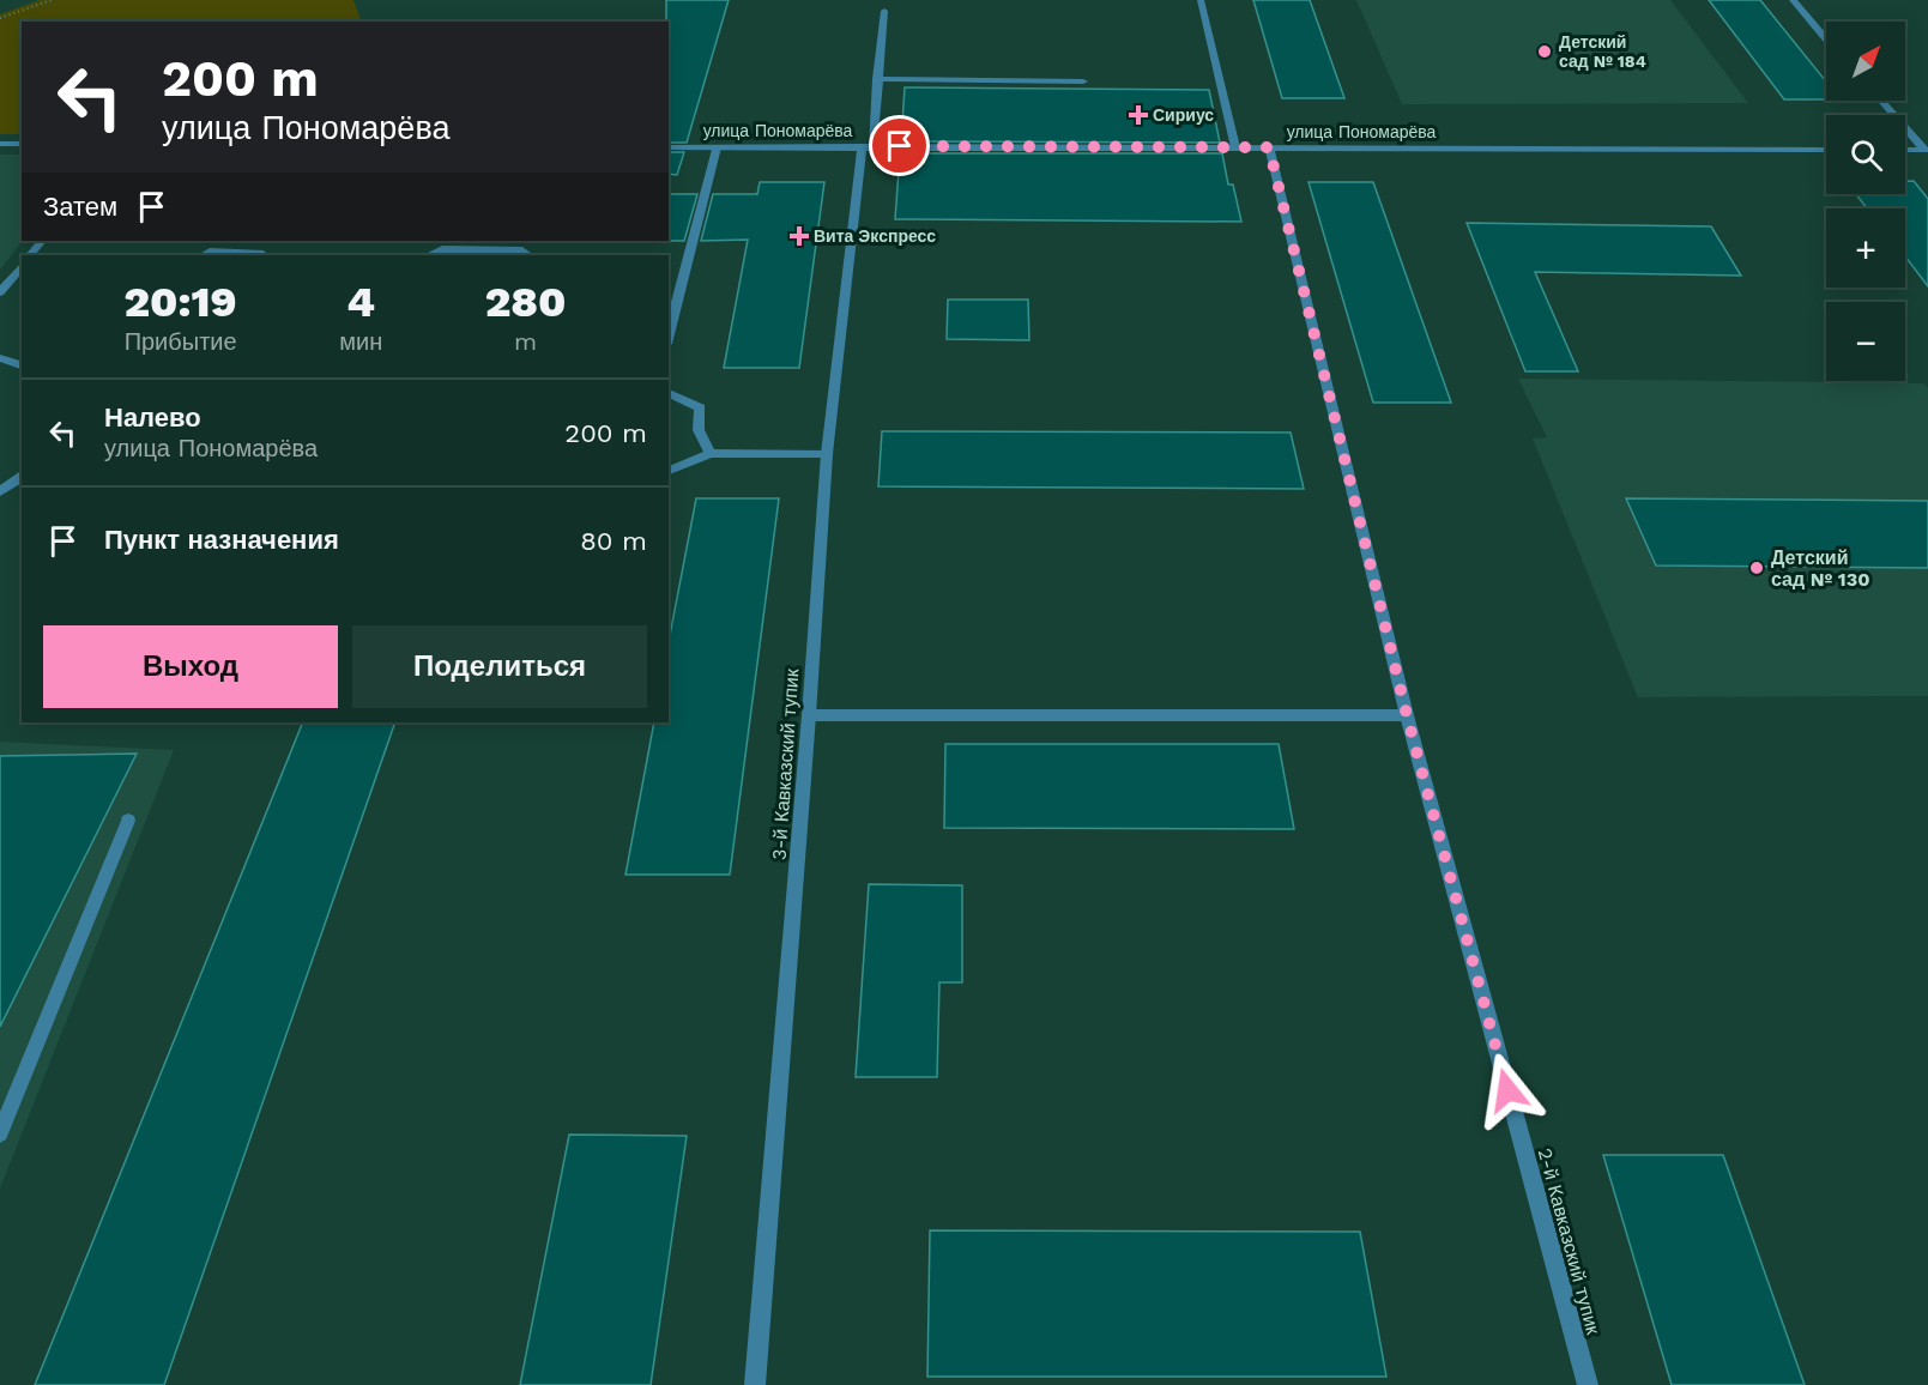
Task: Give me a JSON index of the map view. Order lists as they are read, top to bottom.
{
  "streets": {
    "street": ["улица Пономарёва", "3-й Кавказский тупик", "2-й Кавказский тупик"]
  },
  "crossings": [
    ["улица Пономарёва", "3-й Кавказский тупик"],
    ["улица Пономарёва", "2-й Кавказский тупик"]
  ],
  "places": {
    "other": ["Детский сад № 184", "Детский сад № 130"],
    "health": ["Сириус", "Вита Экспресс"]
  },
  "north": "top right",
  "page": {
    "map_buttons": ["+", "−"],
    "turn": ["200 m", "улица Пономарёва"],
    "then": "Затем",
    "eta": [
      "20:19",
      "Прибытие",
      "4",
      "мин",
      "280",
      "m"
    ],
    "list": [
      {
        "name": "Налево",
        "note": "улица Пономарёва",
        "value": "200 m"
      },
      {
        "name": "Пункт назначения",
        "value": "80 m"
      }
    ],
    "buttons": ["Выход", "Поделиться"]
  }
}
